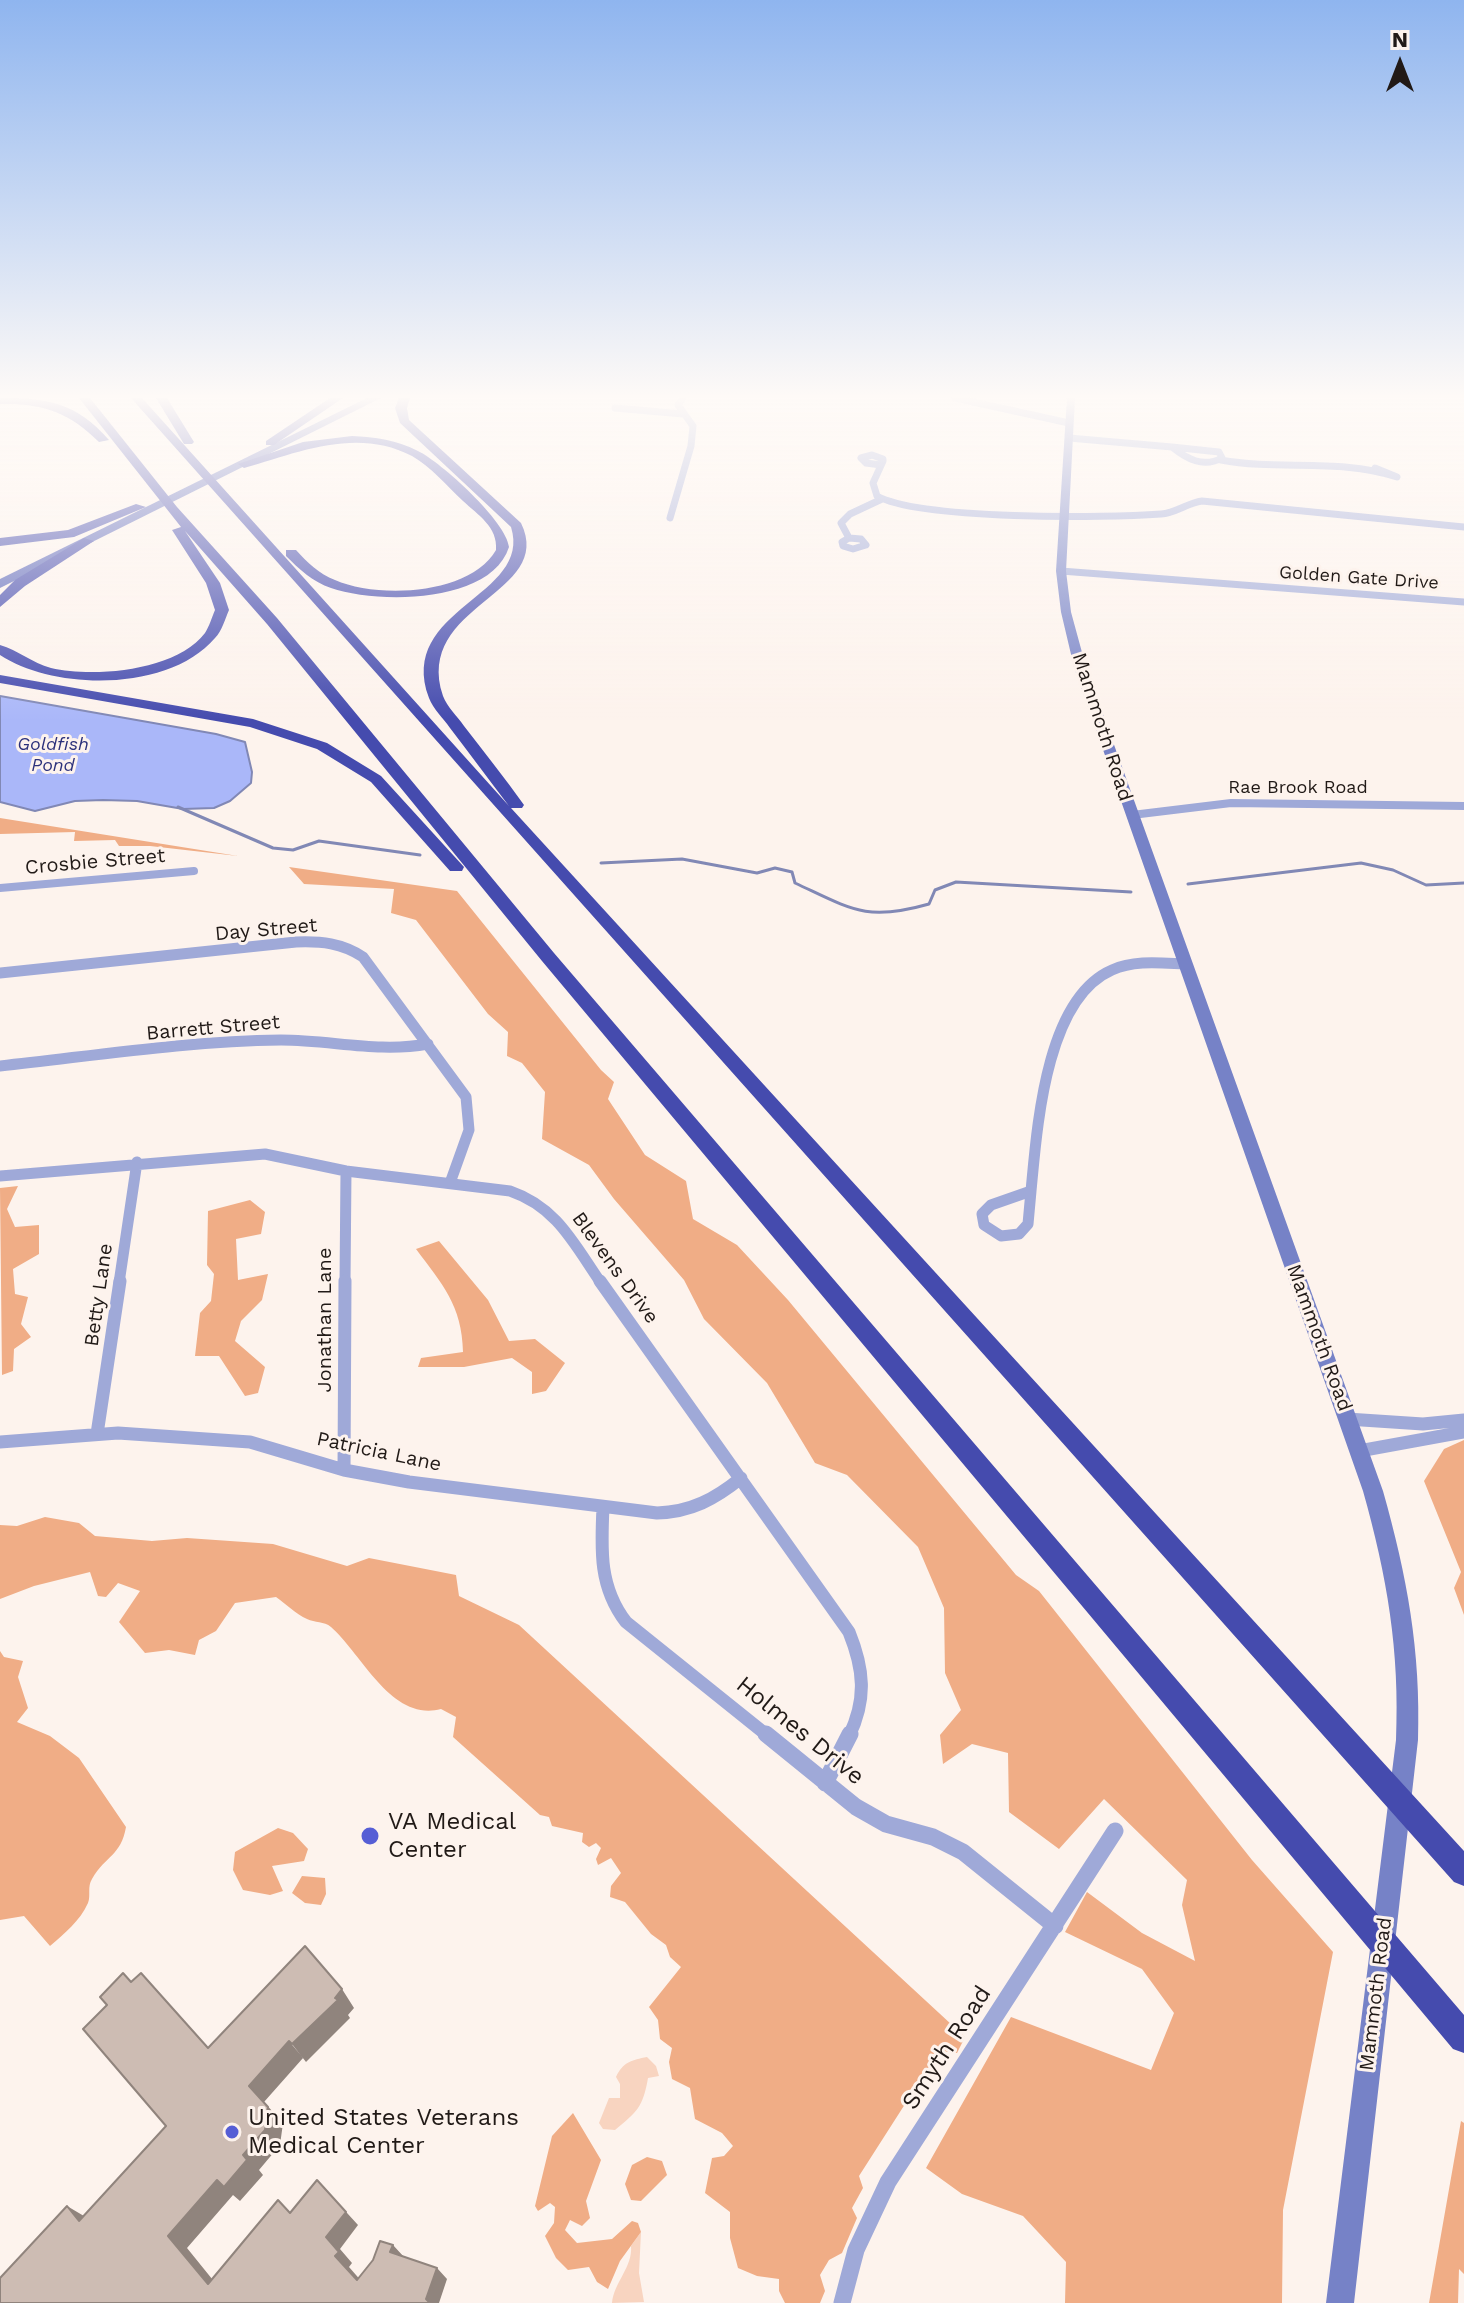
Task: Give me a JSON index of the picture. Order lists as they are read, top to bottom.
{
  "streets": {
    "main road": ["Mammoth Road"],
    "street": [
      "Golden Gate Drive",
      "Rae Brook Road",
      "Crosbie Street",
      "Day Street",
      "Barrett Street",
      "Blevens Drive",
      "Betty Lane",
      "Jonathan Lane",
      "Patricia Lane",
      "Holmes Drive",
      "Smyth Road"
    ]
  },
  "crossings": [
    ["Golden Gate Drive", "Mammoth Road"],
    ["Mammoth Road", "Rae Brook Road"],
    ["Day Street", "Barrett Street"],
    ["Day Street", "Blevens Drive"],
    ["Blevens Drive", "Betty Lane"],
    ["Blevens Drive", "Jonathan Lane"],
    ["Blevens Drive", "Patricia Lane"],
    ["Blevens Drive", "Holmes Drive"],
    ["Betty Lane", "Patricia Lane"],
    ["Jonathan Lane", "Patricia Lane"],
    ["Patricia Lane", "Holmes Drive"],
    ["Holmes Drive", "Smyth Road"]
  ],
  "water": ["Goldfish Pond"],
  "places": ["VA Medical Center", "United States Veterans Medical Center"],
  "north": "top"
}
